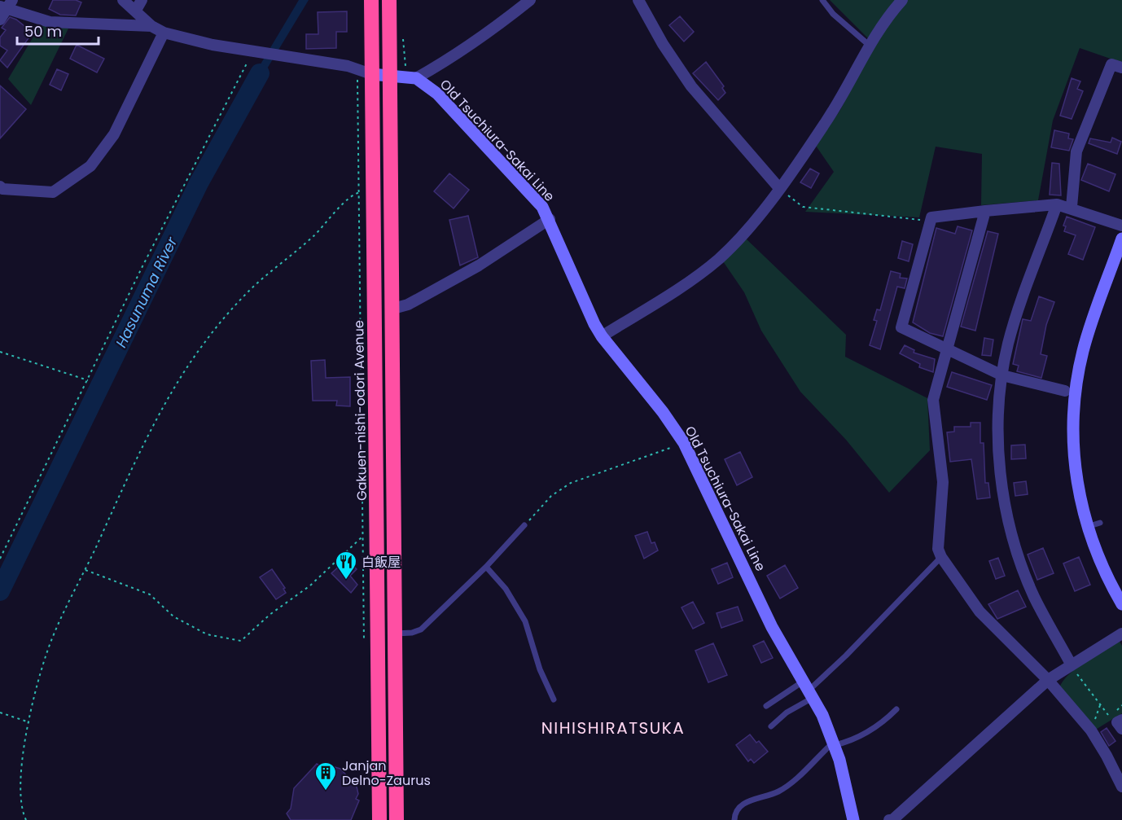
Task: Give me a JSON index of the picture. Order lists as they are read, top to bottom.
{
  "streets": {
    "highway": ["Gakuen-nishi-odori Avenue"],
    "street": ["Old Tsuchiura-Sakai Line"]
  },
  "districts": ["NIHISHIRATSUKA"],
  "water": ["Hasunuma River"],
  "places": {
    "restaurant": ["白飯屋"],
    "building": ["Janjan Delno-Zaurus"]
  },
  "scale_bar": "50 m"
}
